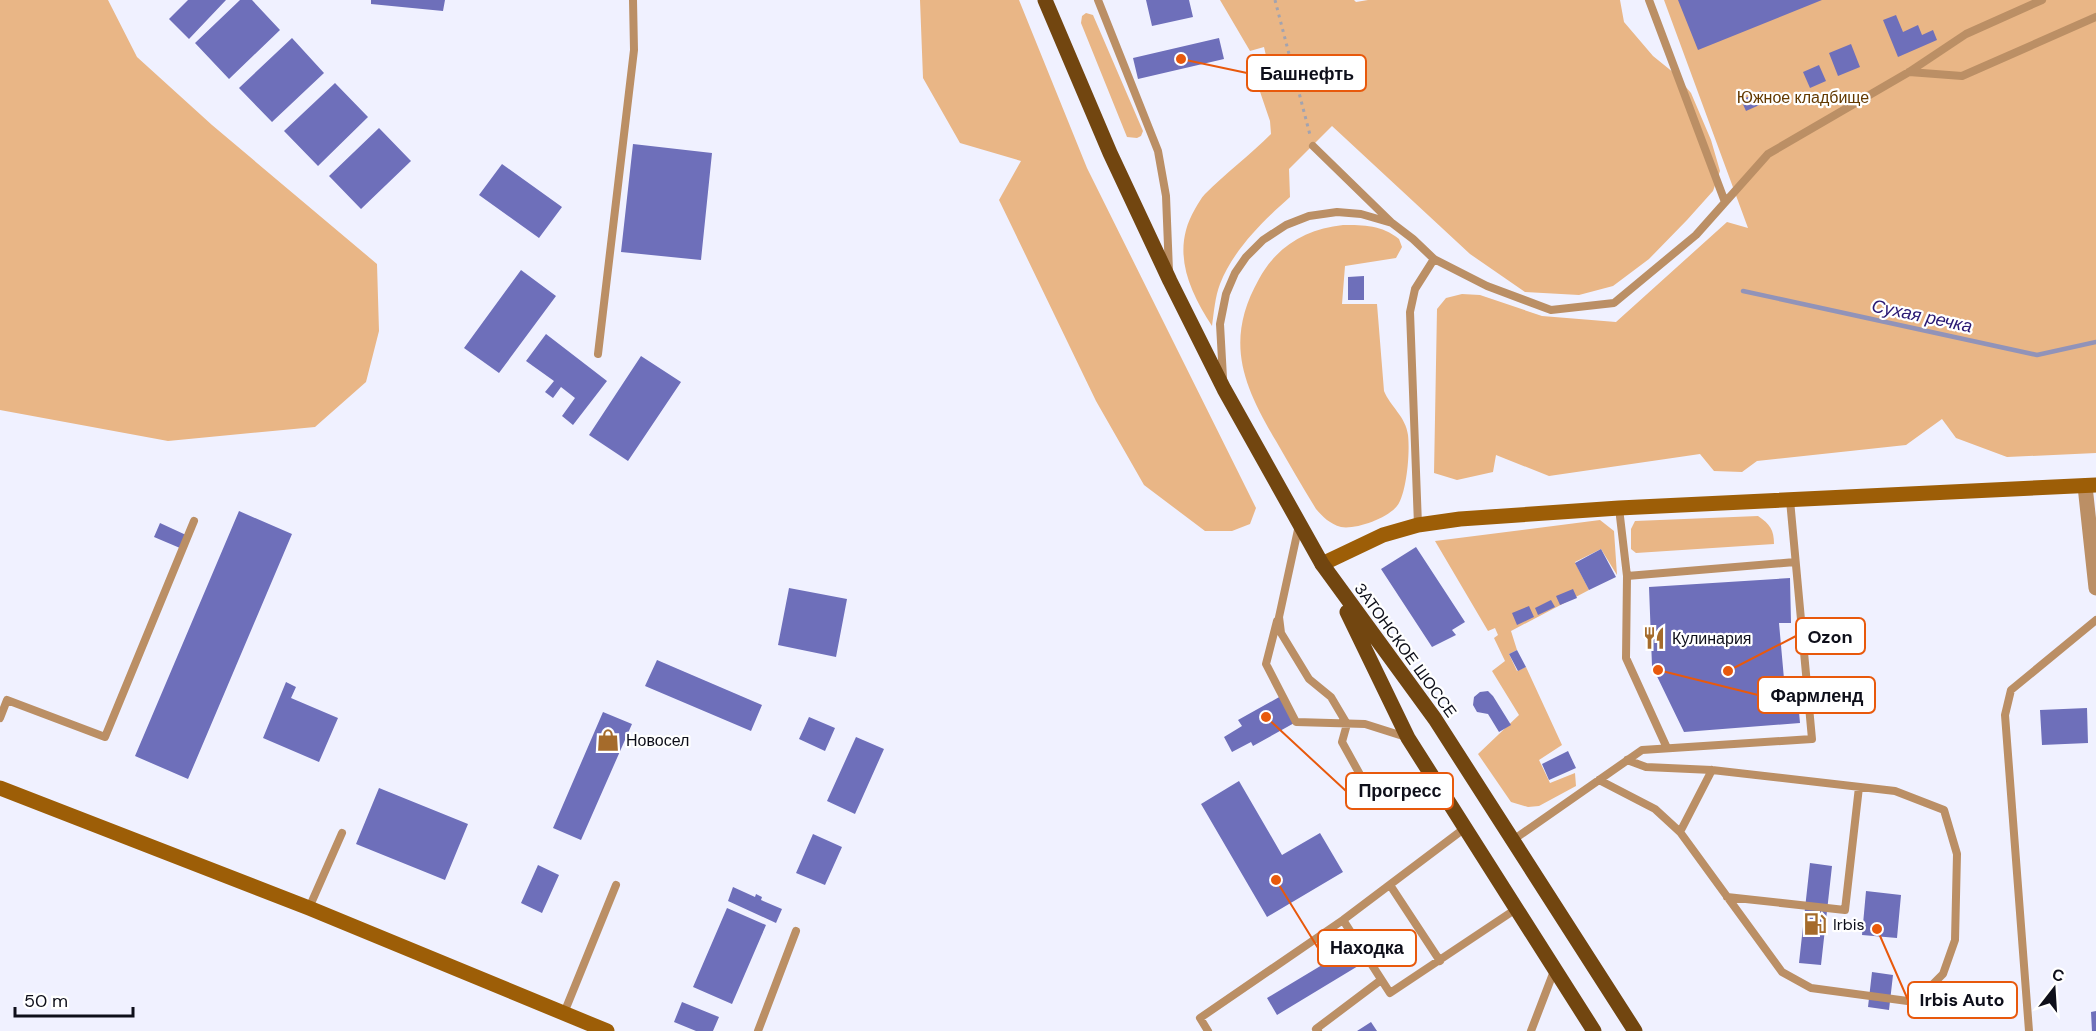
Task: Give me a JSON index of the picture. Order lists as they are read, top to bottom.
{
  "streets": {
    "main road": ["ЗАТОНСКОЕ ШОССЕ"]
  },
  "water": ["Сухая речка"],
  "parks": ["Южное кладбище"],
  "places": {
    "other": [
      "Башнефть",
      "Фармленд",
      "Ozon",
      "Прогресс",
      "Находка",
      "Irbis Auto"
    ],
    "restaurant": ["Кулинария"],
    "shop": ["Новосел"],
    "fuel station": ["Irbis"]
  },
  "scale_bar": "50 m",
  "north": "top"
}
